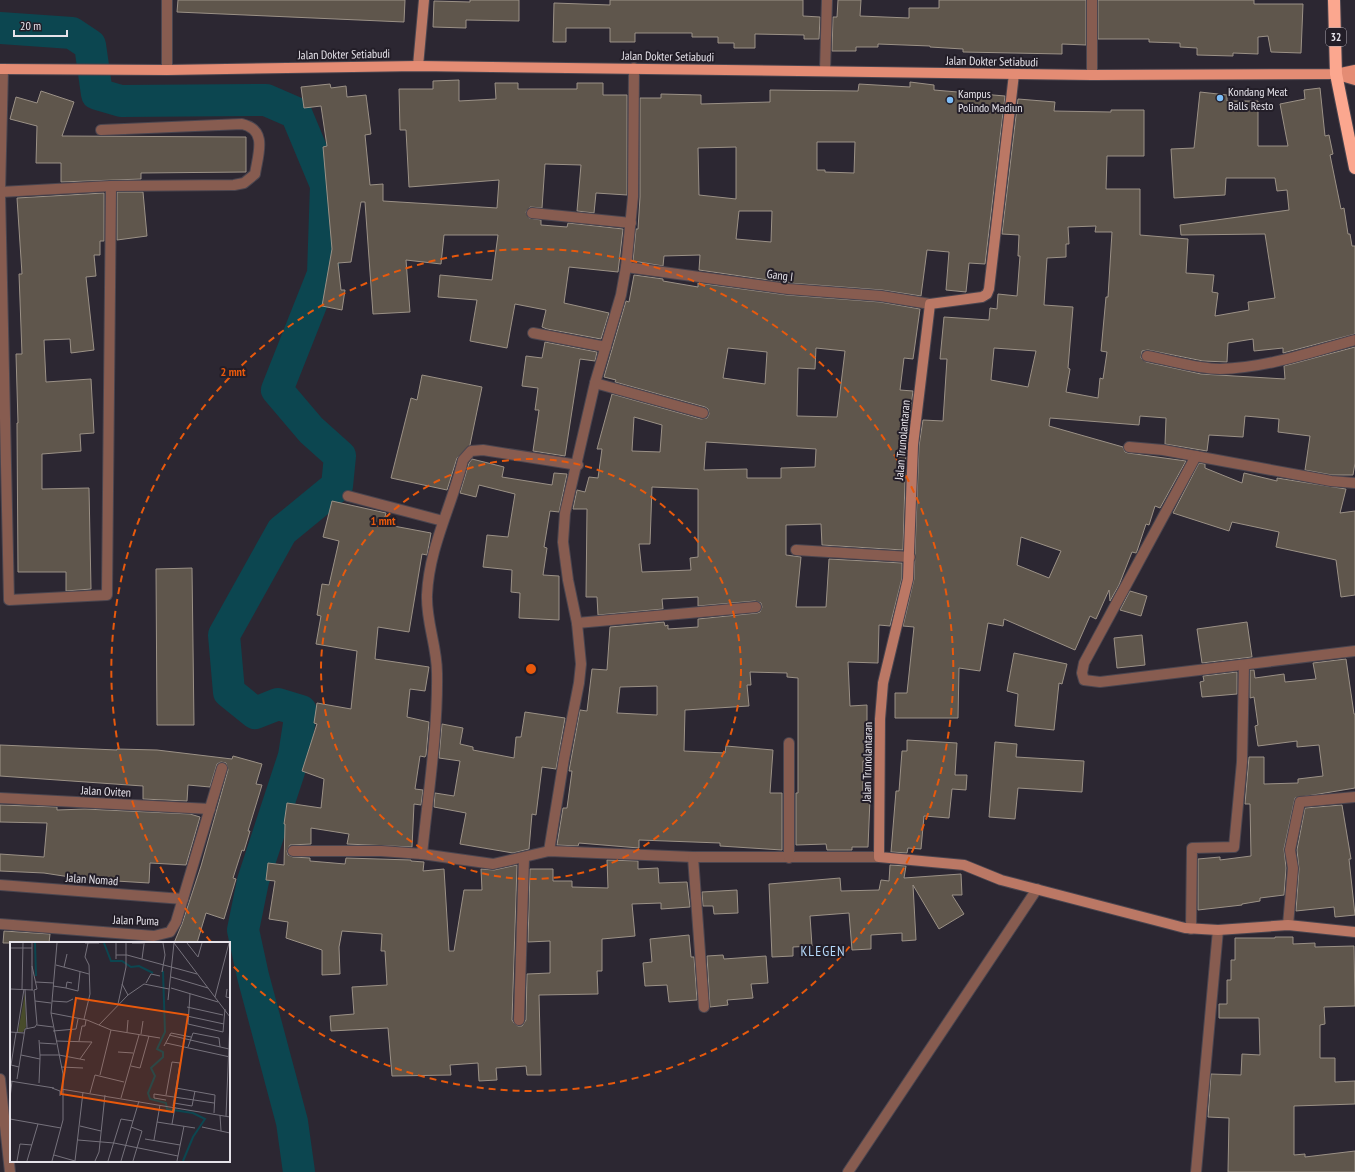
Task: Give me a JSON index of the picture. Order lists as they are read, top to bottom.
{
  "streets": {
    "highway": ["32"],
    "main road": ["Jalan Dokter Setiabudi"],
    "street": [
      "Gang I",
      "Jalan Trunolantaran",
      "Jalan Oviten",
      "Jalan Nomad",
      "Jalan Puma"
    ]
  },
  "crossings": [
    ["32", "Jalan Dokter Setiabudi"],
    ["Gang I", "Jalan Trunolantaran"],
    ["Jalan Oviten", "Jalan Puma"],
    ["Jalan Nomad", "Jalan Puma"]
  ],
  "districts": ["KLEGEN"],
  "places": ["Kondang Meat Balls Resto", "Kampus Polindo Madiun"],
  "scale_bar": "20 m",
  "rings": ["2 mnt", "1 mnt"]
}
